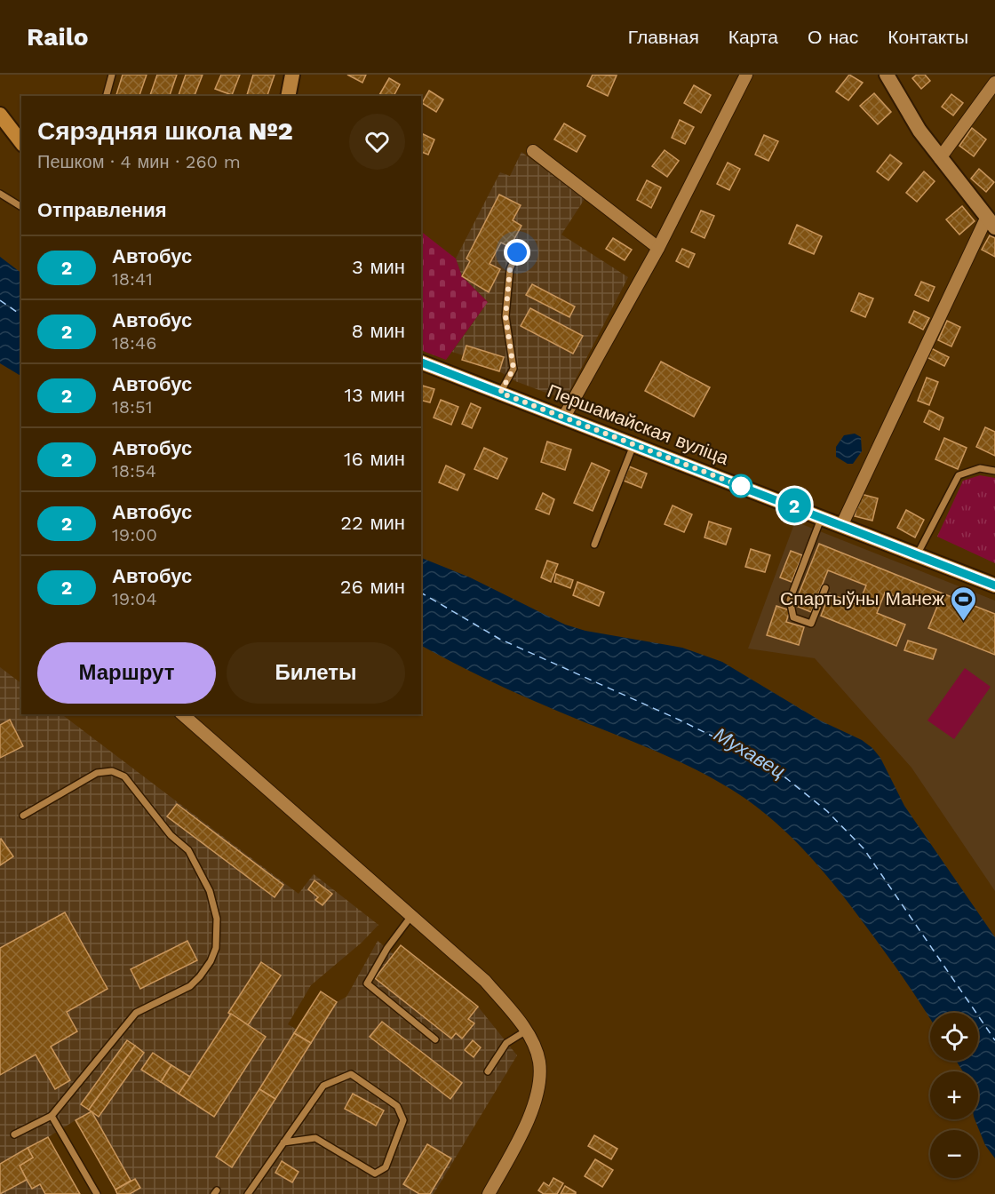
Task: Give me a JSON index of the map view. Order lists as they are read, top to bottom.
{
  "streets": {
    "main road": ["Першамайская вуліца"]
  },
  "water": ["Мухавец"],
  "places": {
    "sports": ["Спартыўны Манеж"]
  },
  "lines": ["bus line 2"],
  "page": {
    "header": "Railo",
    "nav": [
      "Главная",
      "Карта",
      "О нас",
      "Контакты"
    ],
    "on_map": "2",
    "heading": [
      ["Сярэдняя школа №2", "Пешком · 4 мин · 260 m"],
      "Отправления"
    ],
    "list": [
      {
        "mark": "2",
        "name": "Автобус",
        "note": "18:41",
        "value": "3 мин"
      },
      {
        "mark": "2",
        "name": "Автобус",
        "note": "18:46",
        "value": "8 мин"
      },
      {
        "mark": "2",
        "name": "Автобус",
        "note": "18:51",
        "value": "13 мин"
      },
      {
        "mark": "2",
        "name": "Автобус",
        "note": "18:54",
        "value": "16 мин"
      },
      {
        "mark": "2",
        "name": "Автобус",
        "note": "19:00",
        "value": "22 мин"
      },
      {
        "mark": "2",
        "name": "Автобус",
        "note": "19:04",
        "value": "26 мин"
      }
    ],
    "buttons": ["Маршрут", "Билеты"],
    "map_buttons": ["+", "−"]
  }
}
